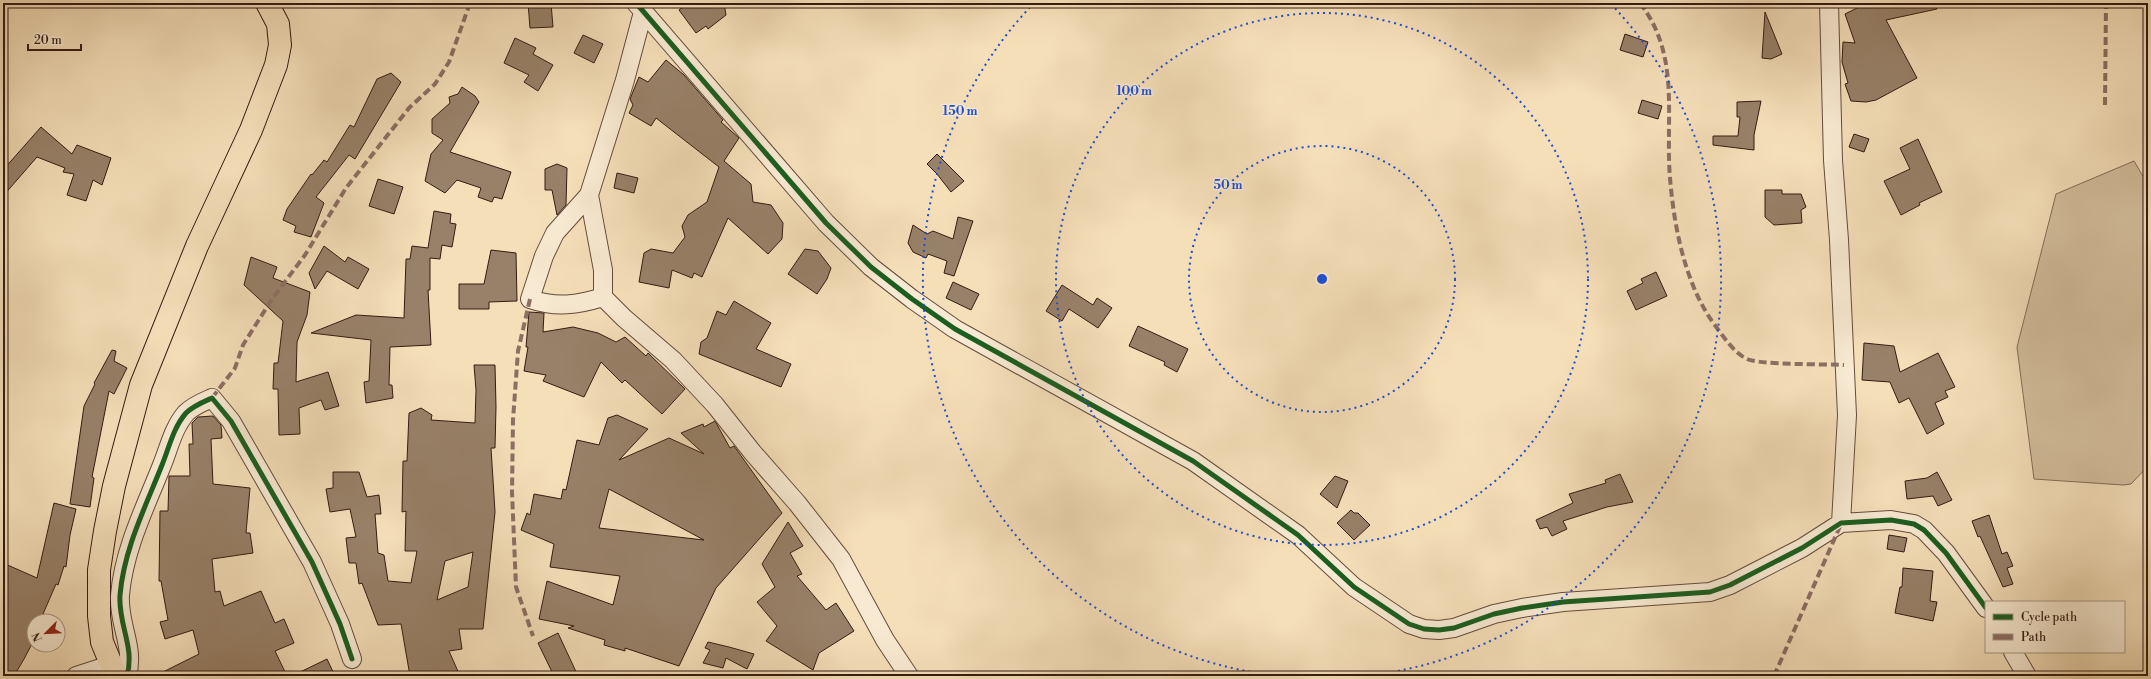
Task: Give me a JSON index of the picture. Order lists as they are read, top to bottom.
{
  "legend": ["Cycle path", "Path"],
  "scale_bar": "20 m",
  "north": "bottom left",
  "rings": ["100 m", "150 m", "50 m"]
}
